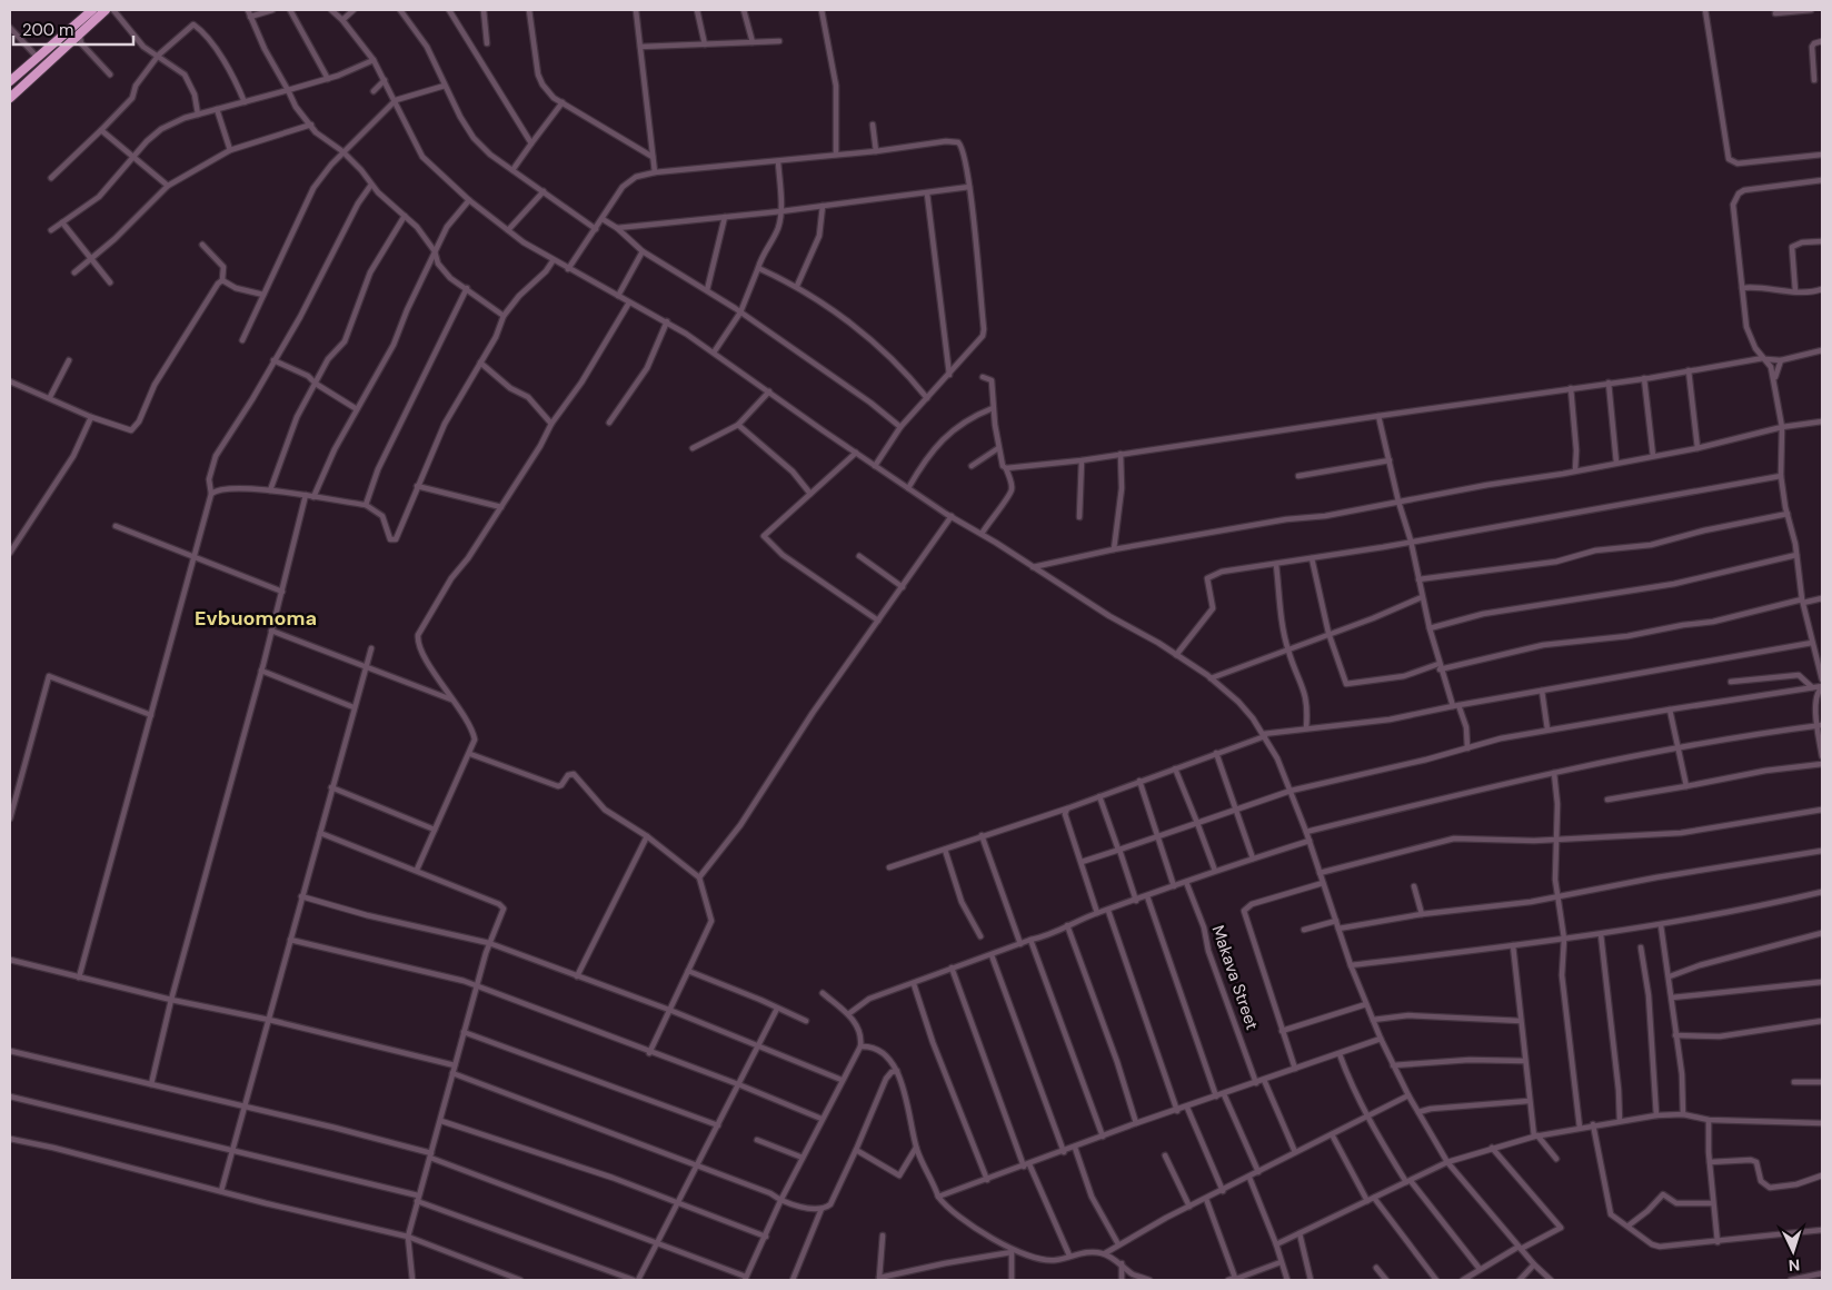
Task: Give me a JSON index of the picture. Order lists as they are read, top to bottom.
{
  "streets": {
    "street": ["Makava Street"]
  },
  "districts": ["Evbuomoma"],
  "scale_bar": "200 m",
  "north": "bottom"
}
